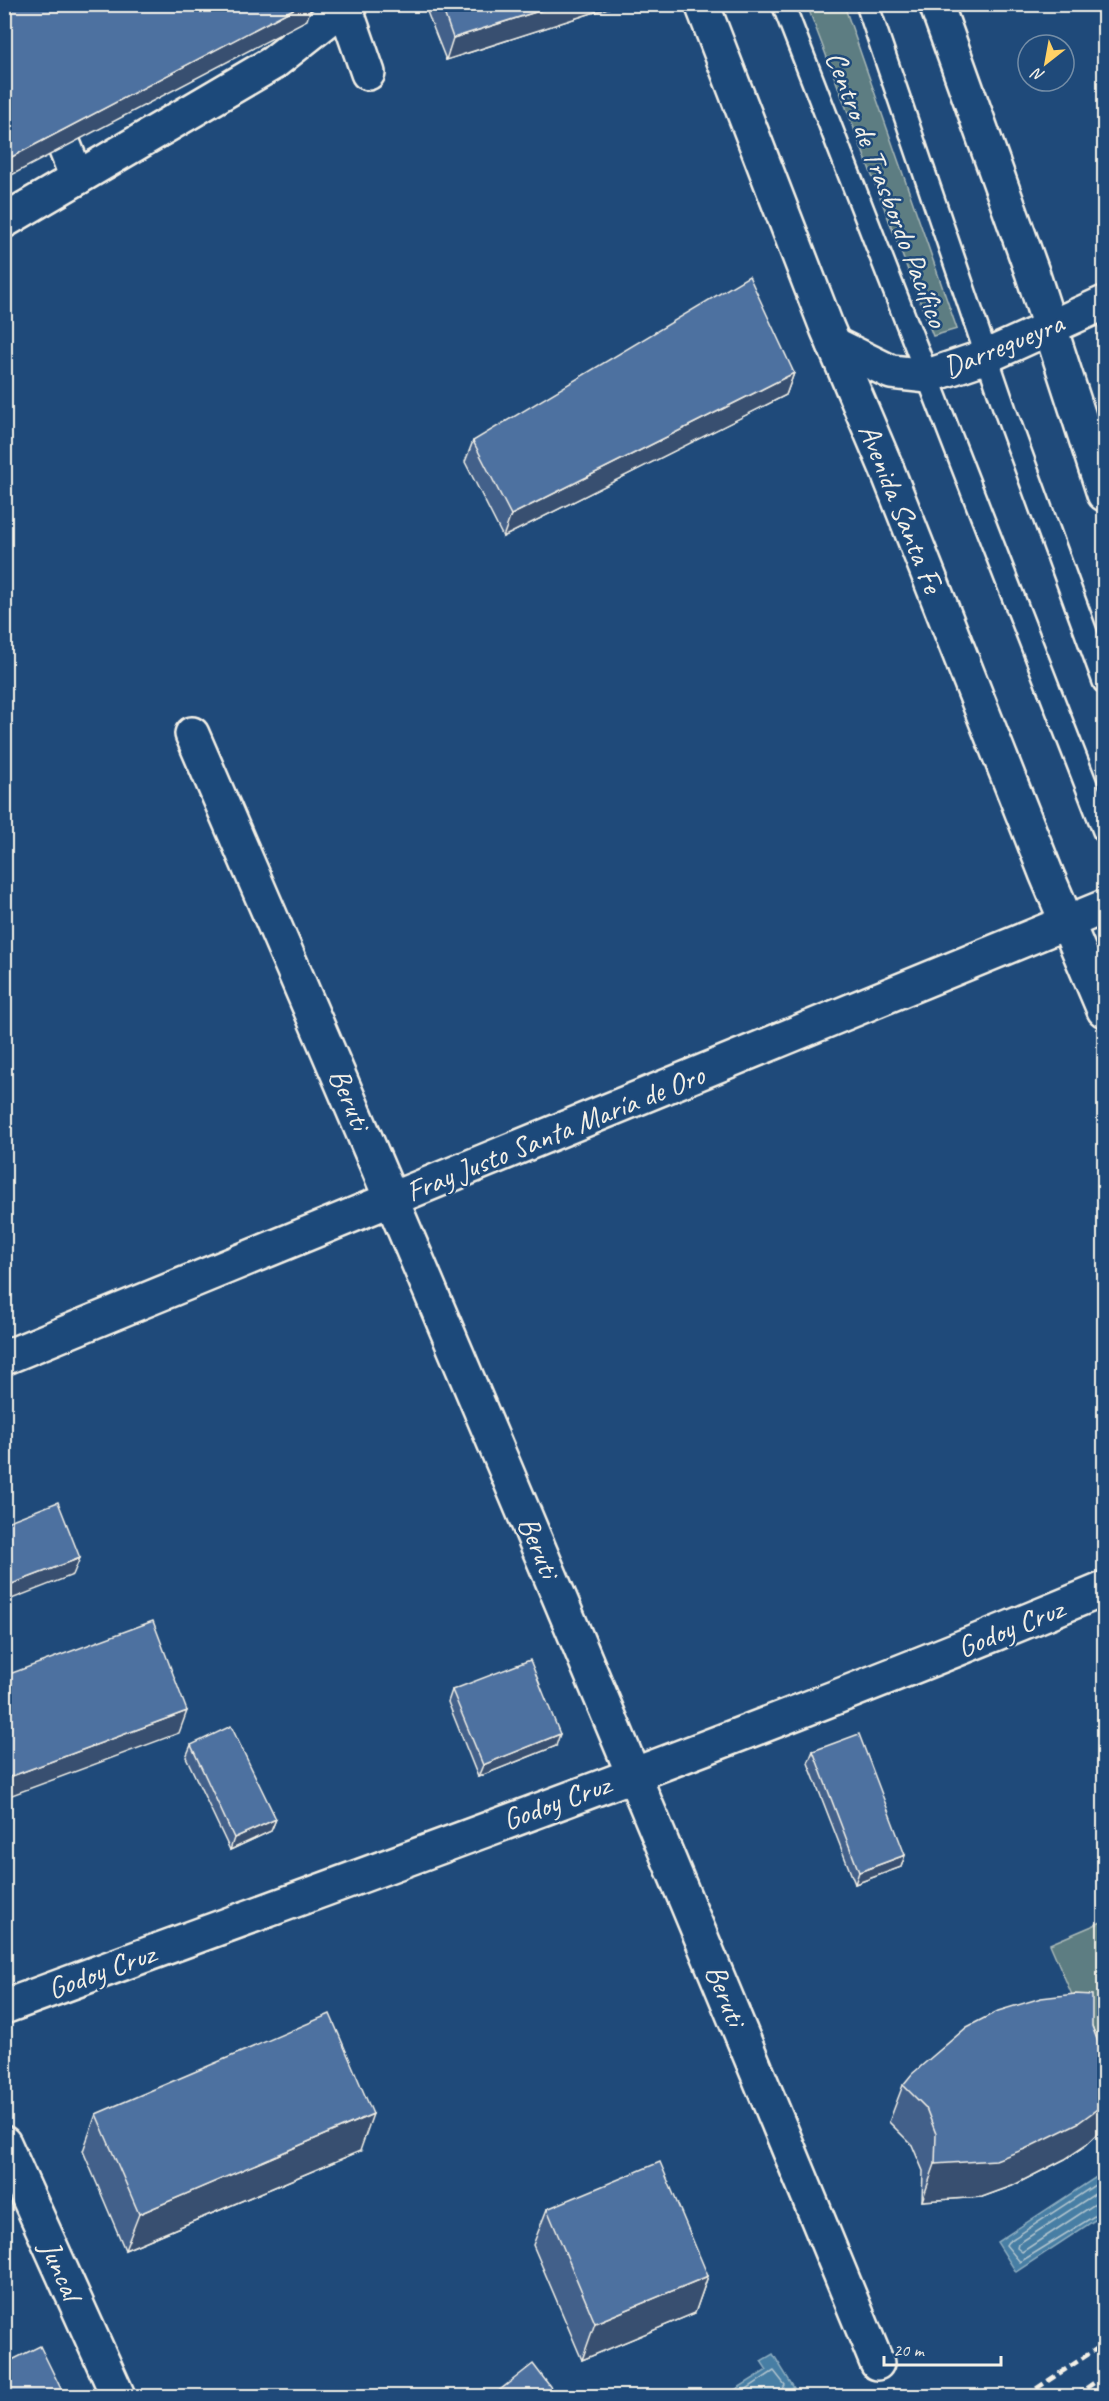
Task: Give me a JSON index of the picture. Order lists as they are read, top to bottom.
{
  "streets": {
    "street": [
      "Darregueyra",
      "Avenida Santa Fe",
      "Beruti",
      "Fray Justo Santa María de Oro",
      "Godoy Cruz",
      "Juncal"
    ],
    "lane": ["Centro de Trasbordo Pacífico"]
  },
  "crossings": [
    ["Centro de Trasbordo Pacífico", "Darregueyra"],
    ["Darregueyra", "Avenida Santa Fe"],
    ["Avenida Santa Fe", "Fray Justo Santa María de Oro"],
    ["Beruti", "Fray Justo Santa María de Oro"],
    ["Beruti", "Godoy Cruz"]
  ],
  "scale_bar": "20 m",
  "north": "bottom left"
}
